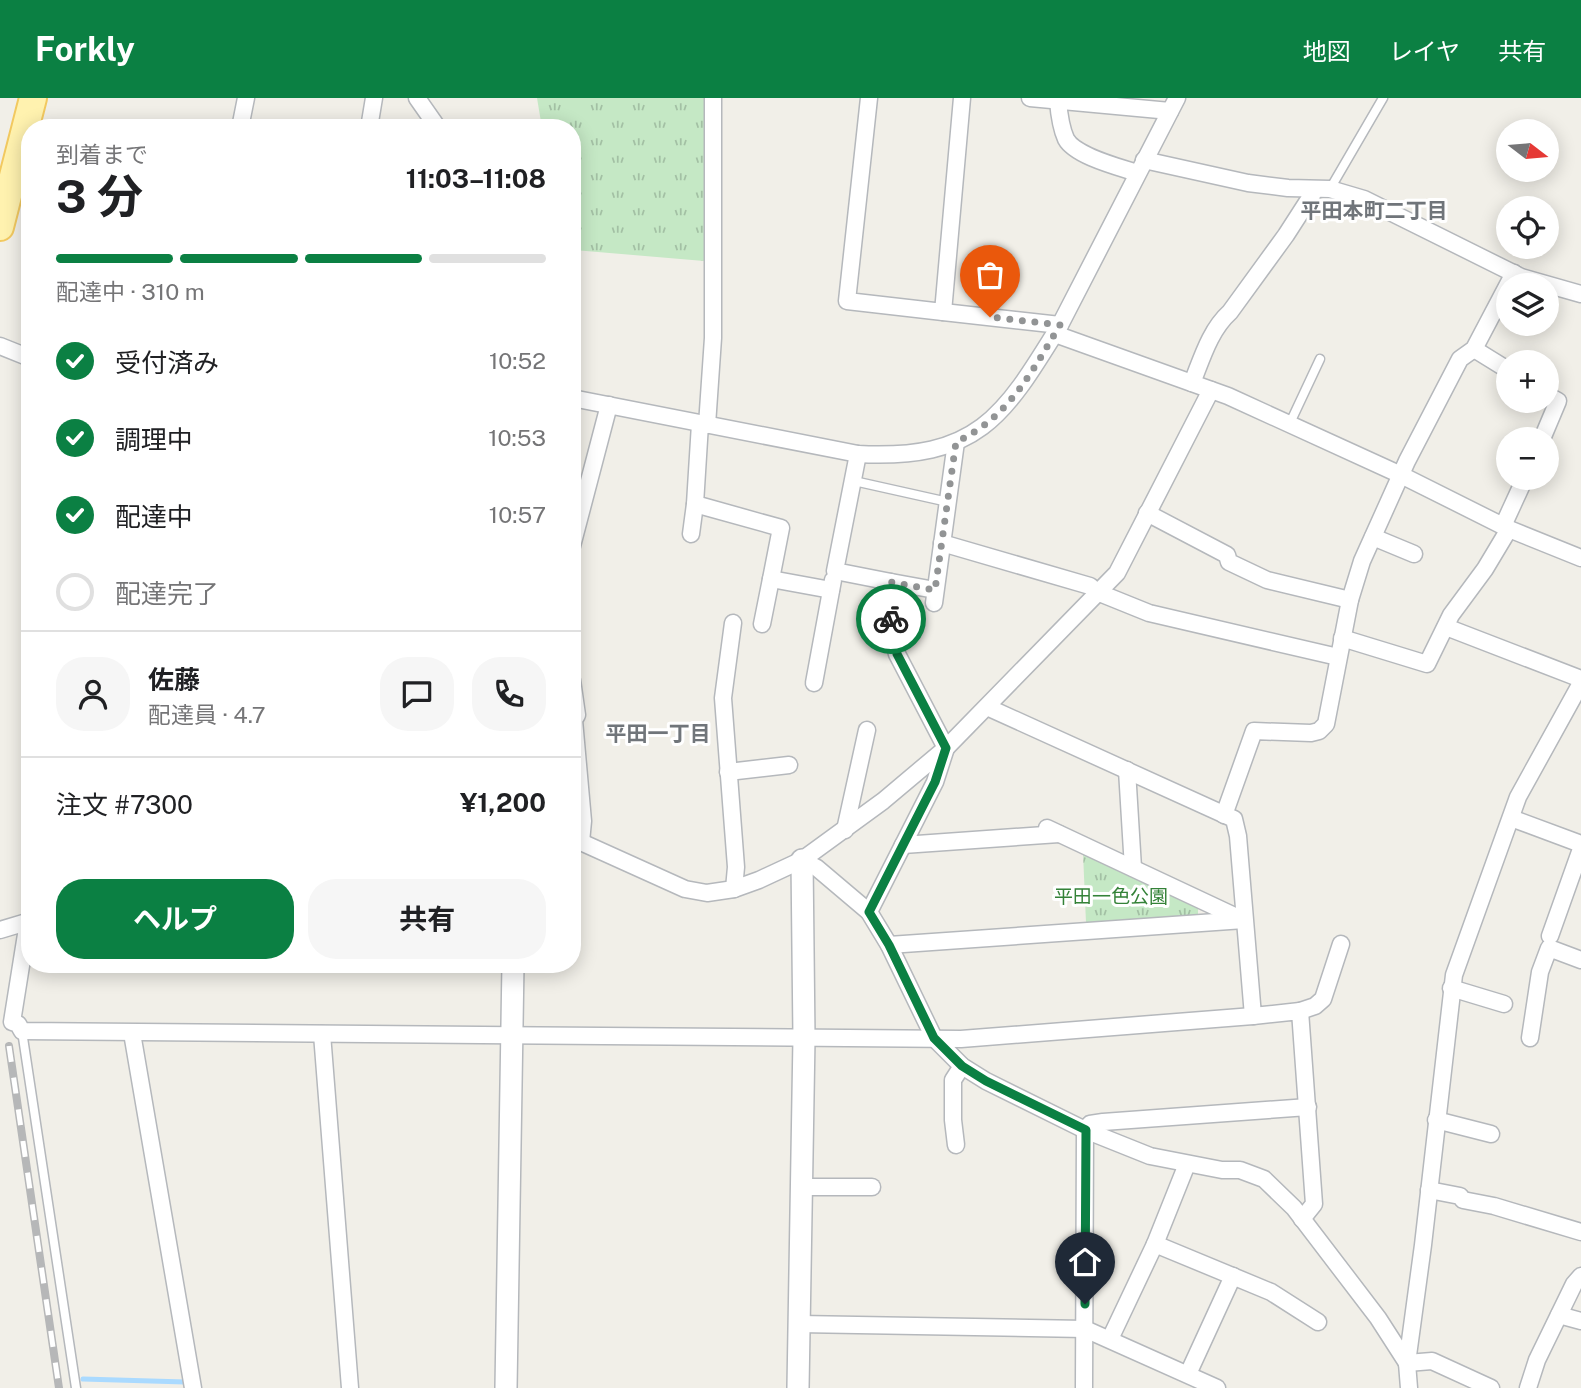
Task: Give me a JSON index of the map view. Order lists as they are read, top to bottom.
{
  "districts": ["平田本町二丁目", "平田一丁目"],
  "parks": ["平田一色公園"],
  "north": "right",
  "page": {
    "header": "Forkly",
    "nav": ["地図", "レイヤ", "共有"],
    "map_buttons": ["+", "−"],
    "heading": ["3 分", "到着まで", "11:03–11:08"],
    "panel": [
      "佐藤",
      "配達員 · 4.7",
      "注文 #7300",
      "¥1,200"
    ],
    "bar": "配達中 · 310 m",
    "list": [
      ["受付済み", "10:52"],
      ["調理中", "10:53"],
      ["配達中", "10:57"],
      "配達完了"
    ],
    "buttons": ["ヘルプ", "共有"]
  }
}
